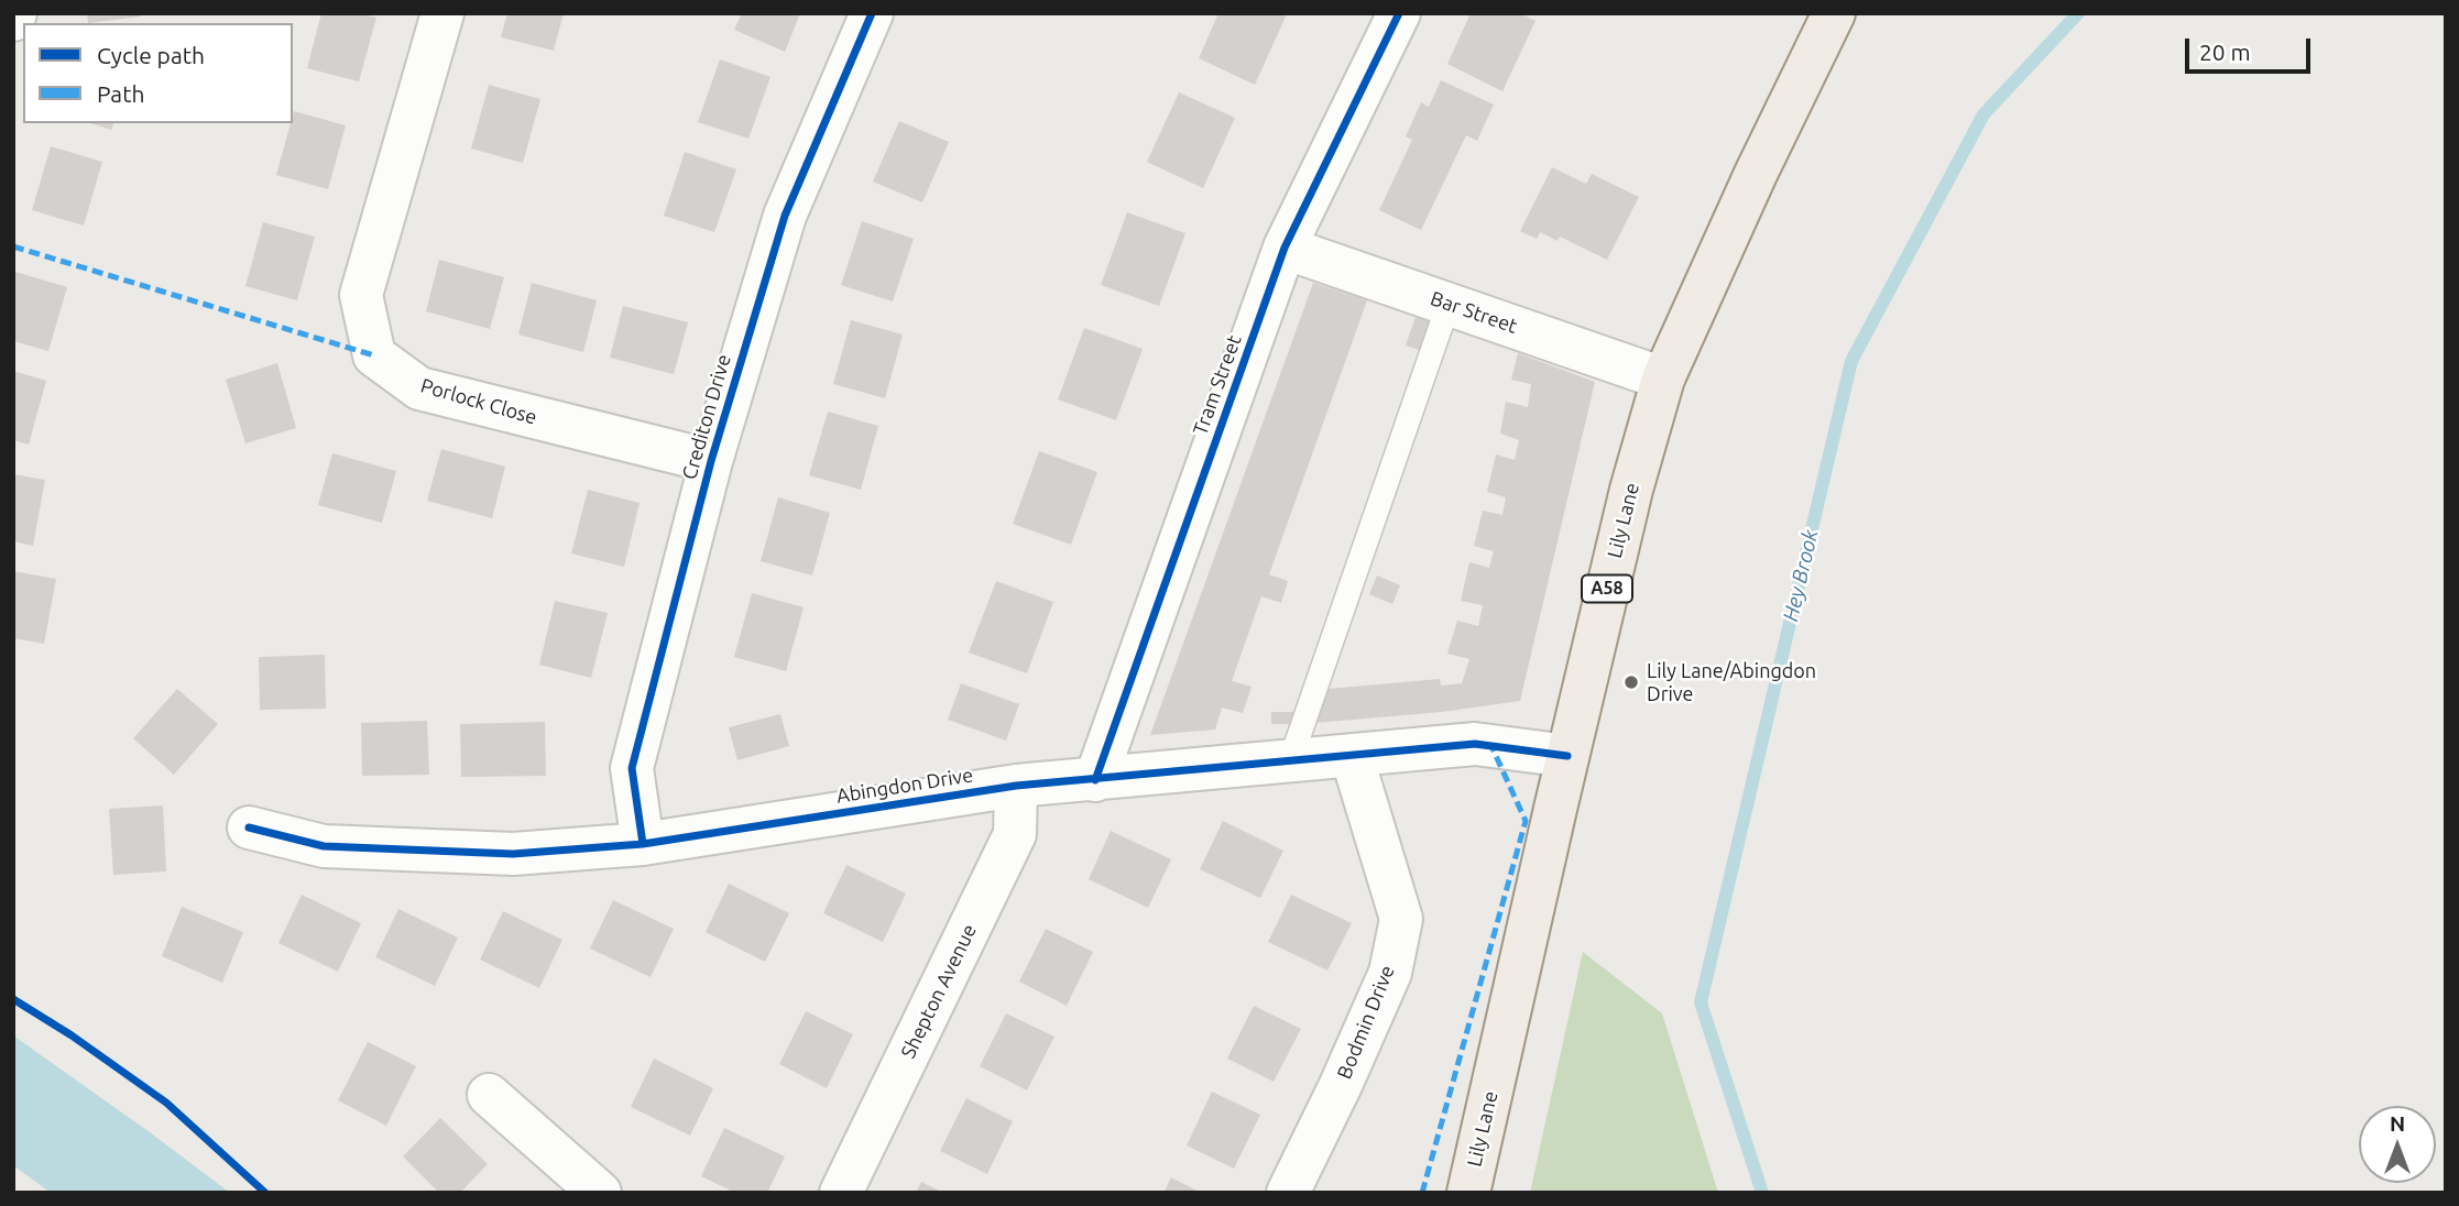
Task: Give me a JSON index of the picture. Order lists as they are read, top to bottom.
{
  "streets": {
    "main road": ["Lily Lane", "A58"],
    "street": [
      "Bar Street",
      "Tram Street",
      "Porlock Close",
      "Crediton Drive",
      "Abingdon Drive",
      "Shepton Avenue",
      "Bodmin Drive"
    ]
  },
  "crossings": [
    ["Bar Street", "Tram Street"],
    ["Bar Street", "Lily Lane"],
    ["Tram Street", "Abingdon Drive"],
    ["Porlock Close", "Crediton Drive"],
    ["Crediton Drive", "Abingdon Drive"],
    ["Lily Lane", "Abingdon Drive"],
    ["Abingdon Drive", "Shepton Avenue"],
    ["Abingdon Drive", "Bodmin Drive"]
  ],
  "water": ["Hey Brook"],
  "places": ["Lily Lane/Abingdon Drive"],
  "legend": ["Cycle path", "Path"],
  "scale_bar": "20 m",
  "north": "top"
}
